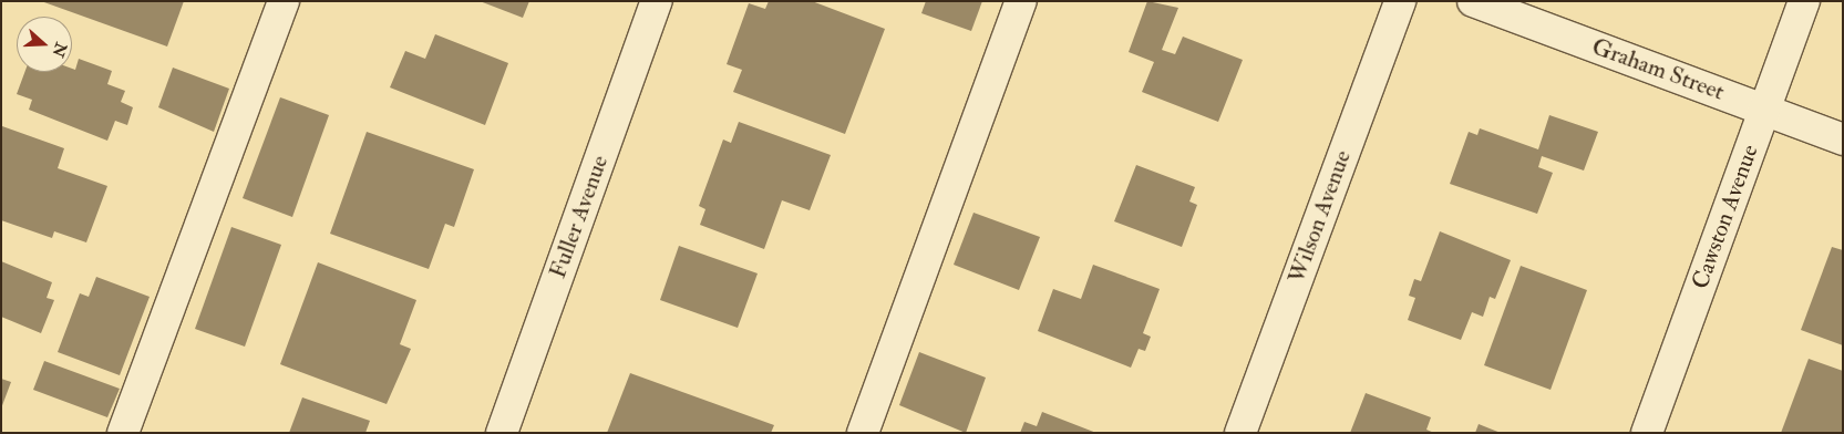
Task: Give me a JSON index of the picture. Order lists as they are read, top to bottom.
{
  "streets": {
    "street": [
      "Graham Street",
      "Fuller Avenue",
      "Wilson Avenue",
      "Cawston Avenue"
    ]
  },
  "crossings": [
    ["Graham Street", "Cawston Avenue"]
  ],
  "north": "right"
}
